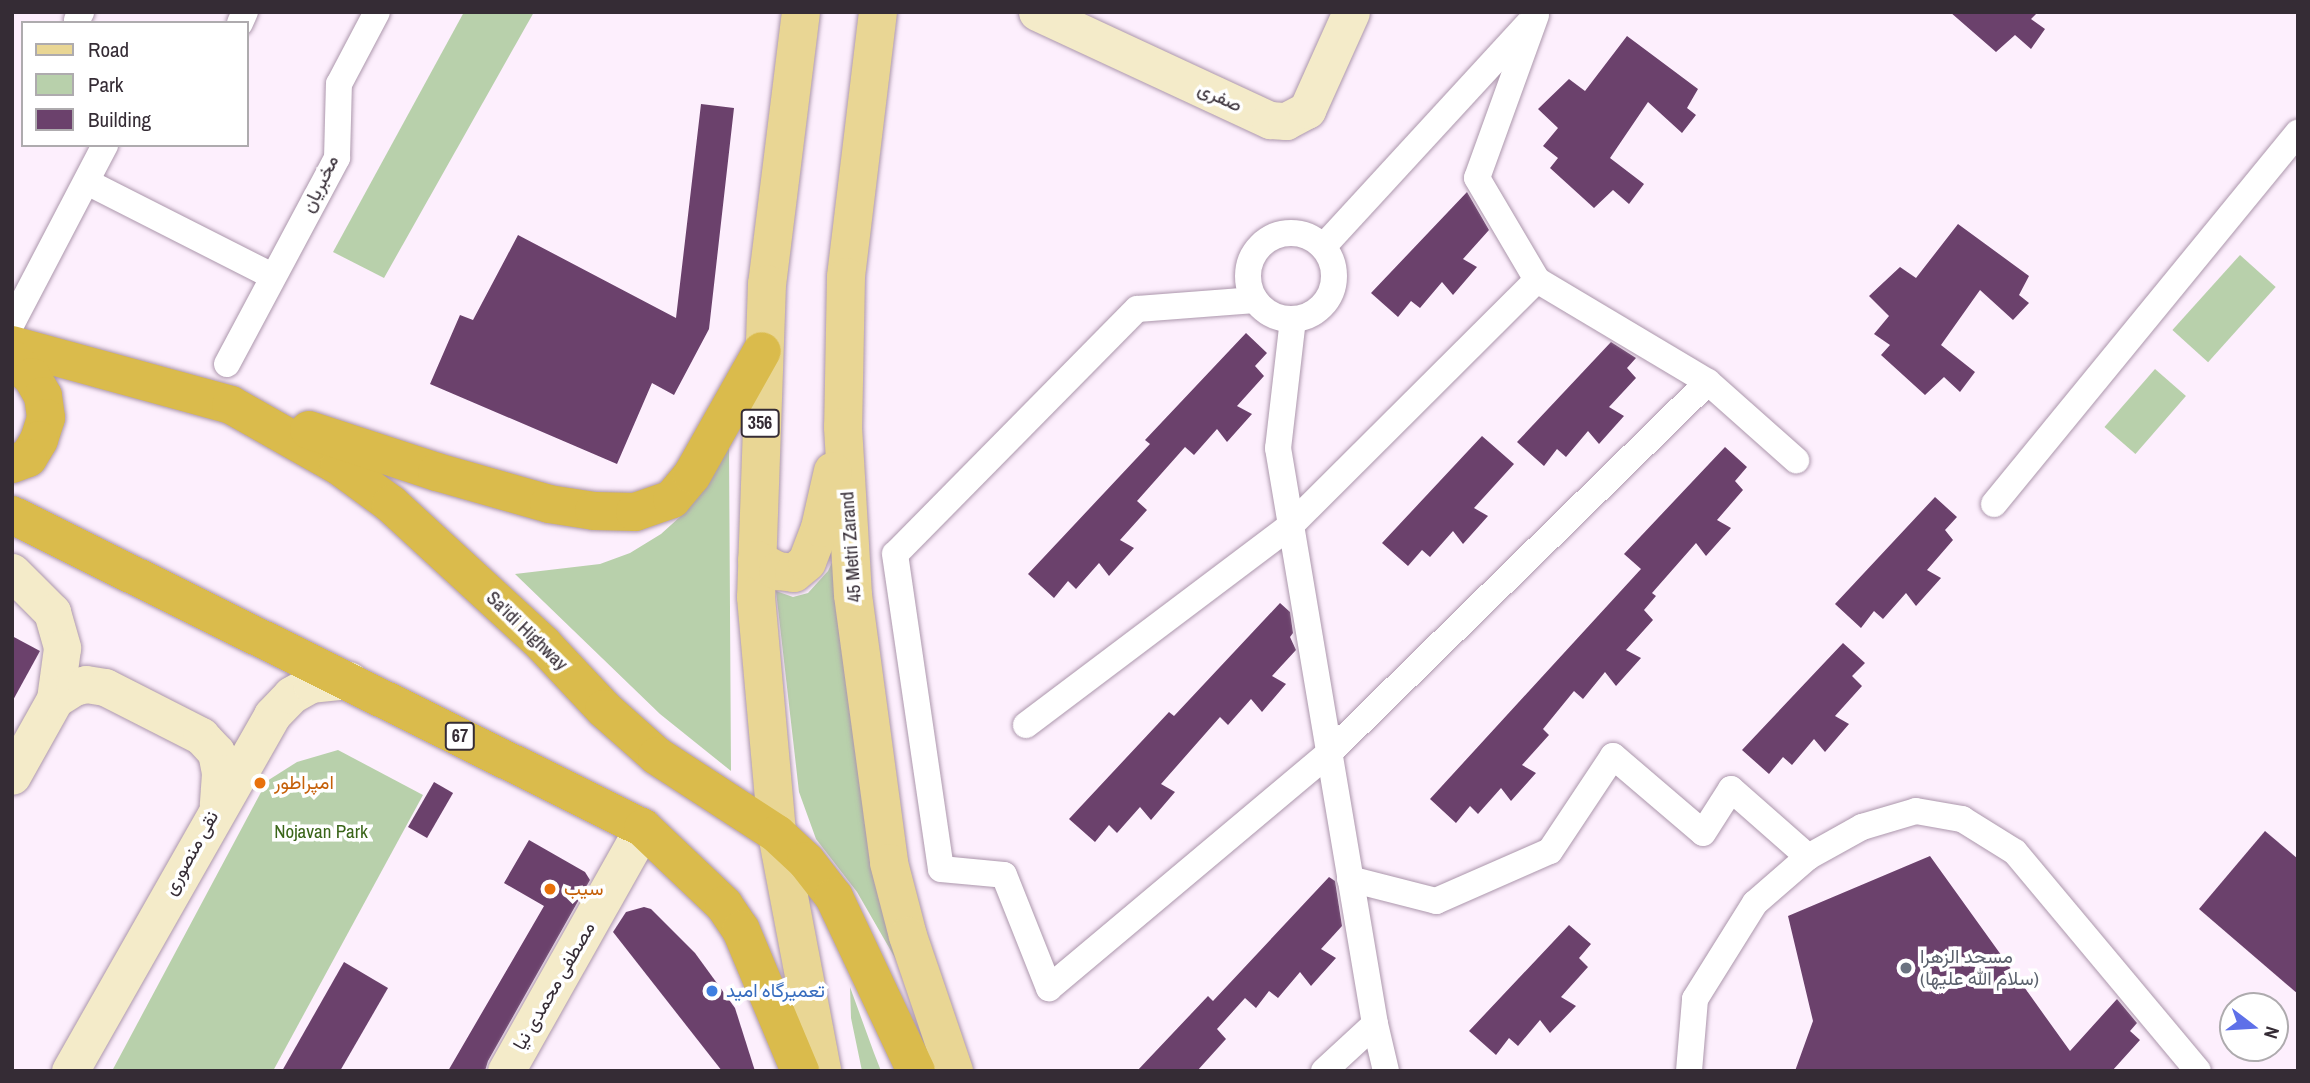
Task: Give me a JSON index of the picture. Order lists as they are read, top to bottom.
{
  "streets": {
    "highway": ["Sa'idi Highway", "67"],
    "main road": ["356", "45 Metri Zarand"],
    "street": [
      "صفری",
      "مخبریان",
      "نقی منصوری",
      "مصطفی محمدی نیا"
    ]
  },
  "crossings": [
    ["356", "Sa'idi Highway"],
    ["67", "نقی منصوری"],
    ["67", "مصطفی محمدی نیا"]
  ],
  "parks": ["Nojavan Park"],
  "places": [
    "امپراطور",
    "سیب",
    "مسجد الزهرا (سلام الله علیها)",
    "تعمیرگاه امید"
  ],
  "legend": ["Road", "Park", "Building"],
  "north": "right"
}
